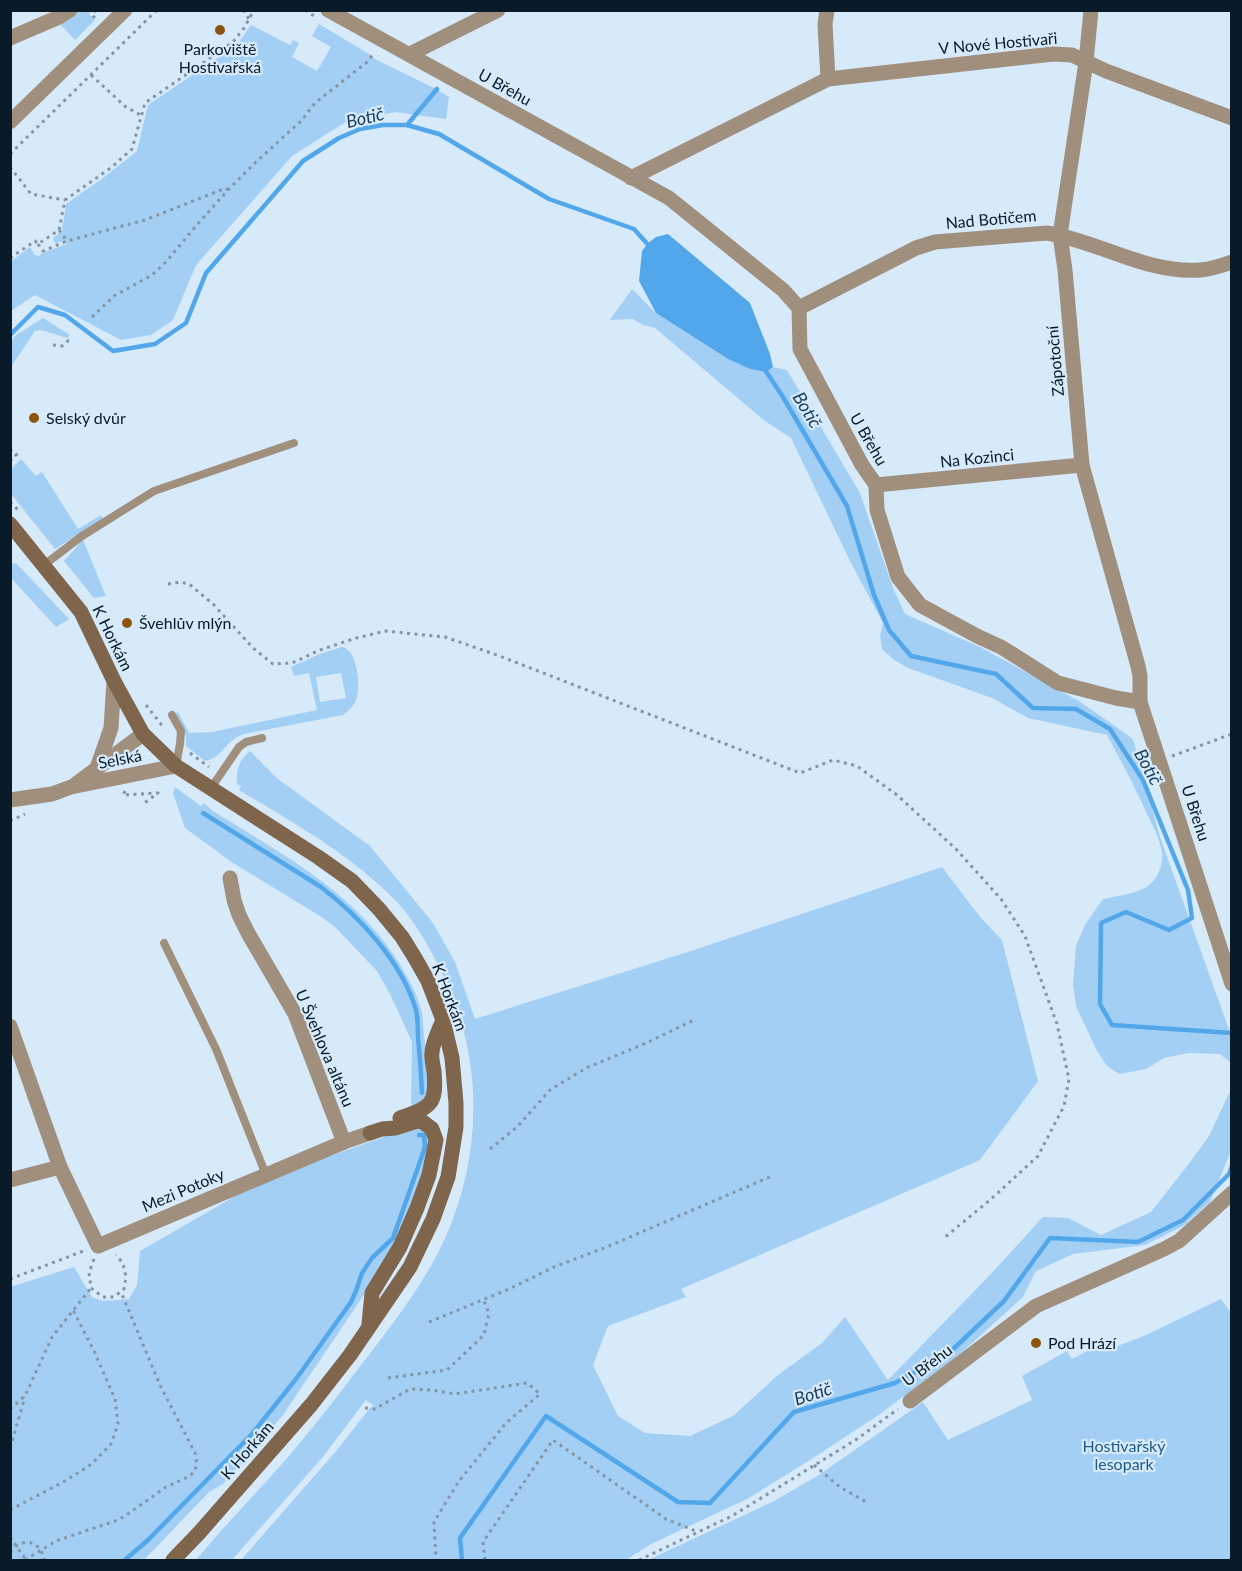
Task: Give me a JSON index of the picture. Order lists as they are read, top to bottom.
{
  "streets": {
    "main road": ["K Horkám"],
    "street": [
      "V Nové Hostivaři",
      "U Břehu",
      "Nad Botičem",
      "Zápotoční",
      "Na Kozinci",
      "Selská",
      "U Švehlova altánu",
      "Mezi Potoky"
    ]
  },
  "crossings": [
    ["V Nové Hostivaři", "U Břehu"],
    ["V Nové Hostivaři", "Zápotoční"],
    ["U Břehu", "Nad Botičem"],
    ["U Břehu", "Zápotoční"],
    ["U Břehu", "Na Kozinci"],
    ["Nad Botičem", "Zápotoční"],
    ["Zápotoční", "Na Kozinci"],
    ["K Horkám", "Selská"],
    ["U Švehlova altánu", "Mezi Potoky"]
  ],
  "water": ["Botič"],
  "parks": ["Hostivařský lesopark"],
  "places": [
    "Parkoviště Hostivařská",
    "Selský dvůr",
    "Švehlův mlýn",
    "Pod Hrází"
  ]
}
